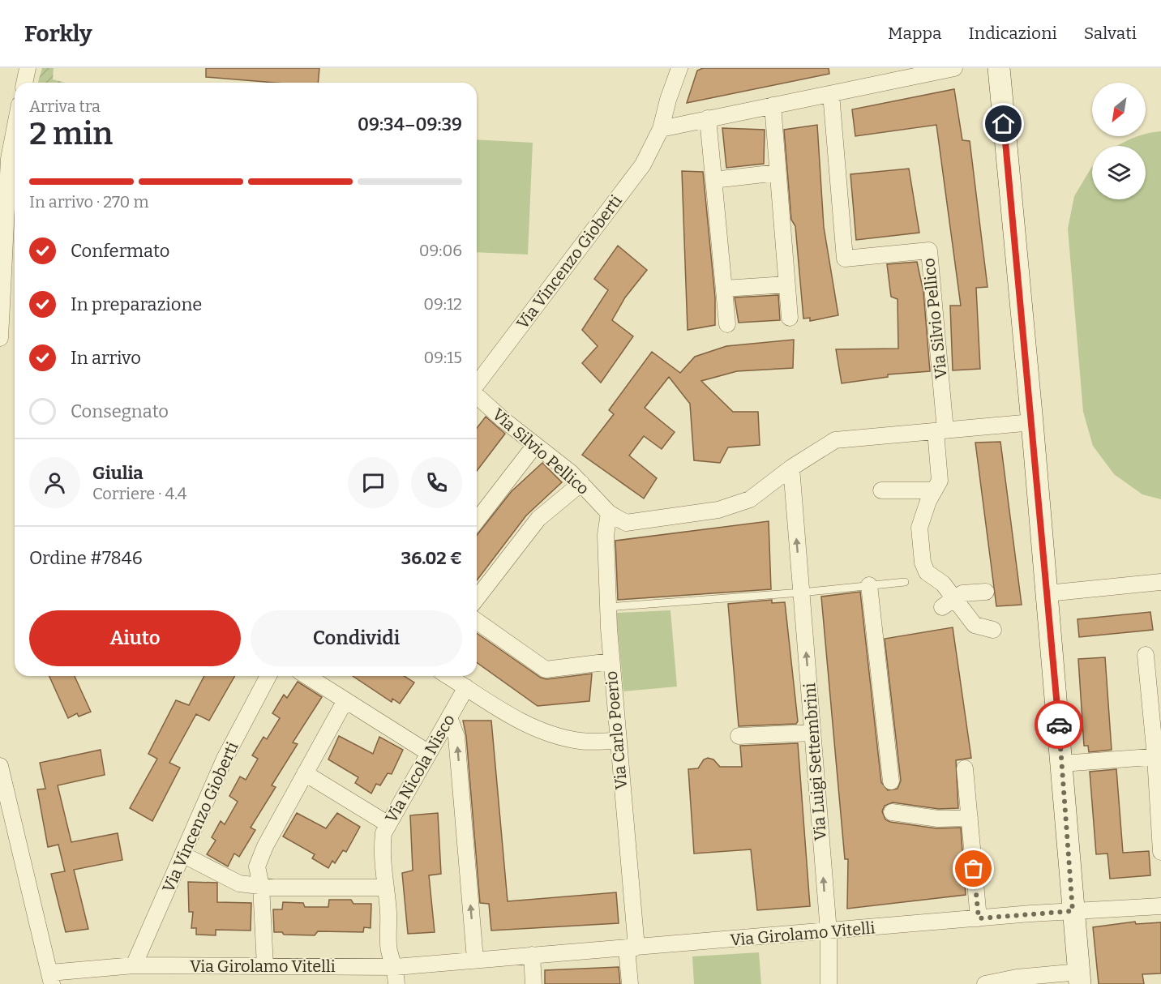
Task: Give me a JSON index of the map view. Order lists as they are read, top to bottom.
{
  "streets": {
    "street": [
      "Via Vincenzo Gioberti",
      "Via Silvio Pellico",
      "Via Carlo Poerio",
      "Via Luigi Settembrini",
      "Via Nicola Nisco",
      "Via Girolamo Vitelli"
    ]
  },
  "crossings": [
    ["Via Vincenzo Gioberti", "Via Girolamo Vitelli"],
    ["Via Silvio Pellico", "Via Carlo Poerio"],
    ["Via Silvio Pellico", "Via Luigi Settembrini"],
    ["Via Carlo Poerio", "Via Girolamo Vitelli"],
    ["Via Luigi Settembrini", "Via Girolamo Vitelli"],
    ["Via Nicola Nisco", "Via Girolamo Vitelli"]
  ],
  "north": "bottom left",
  "page": {
    "header": "Forkly",
    "nav": ["Mappa", "Indicazioni", "Salvati"],
    "heading": ["2 min", "Arriva tra", "09:34–09:39"],
    "panel": [
      "Giulia",
      "Corriere · 4.4",
      "Ordine #7846",
      "36.02 €"
    ],
    "bar": "In arrivo · 270 m",
    "list": [
      ["Confermato", "09:06"],
      ["In preparazione", "09:12"],
      ["In arrivo", "09:15"],
      "Consegnato"
    ],
    "buttons": ["Aiuto", "Condividi"]
  }
}
